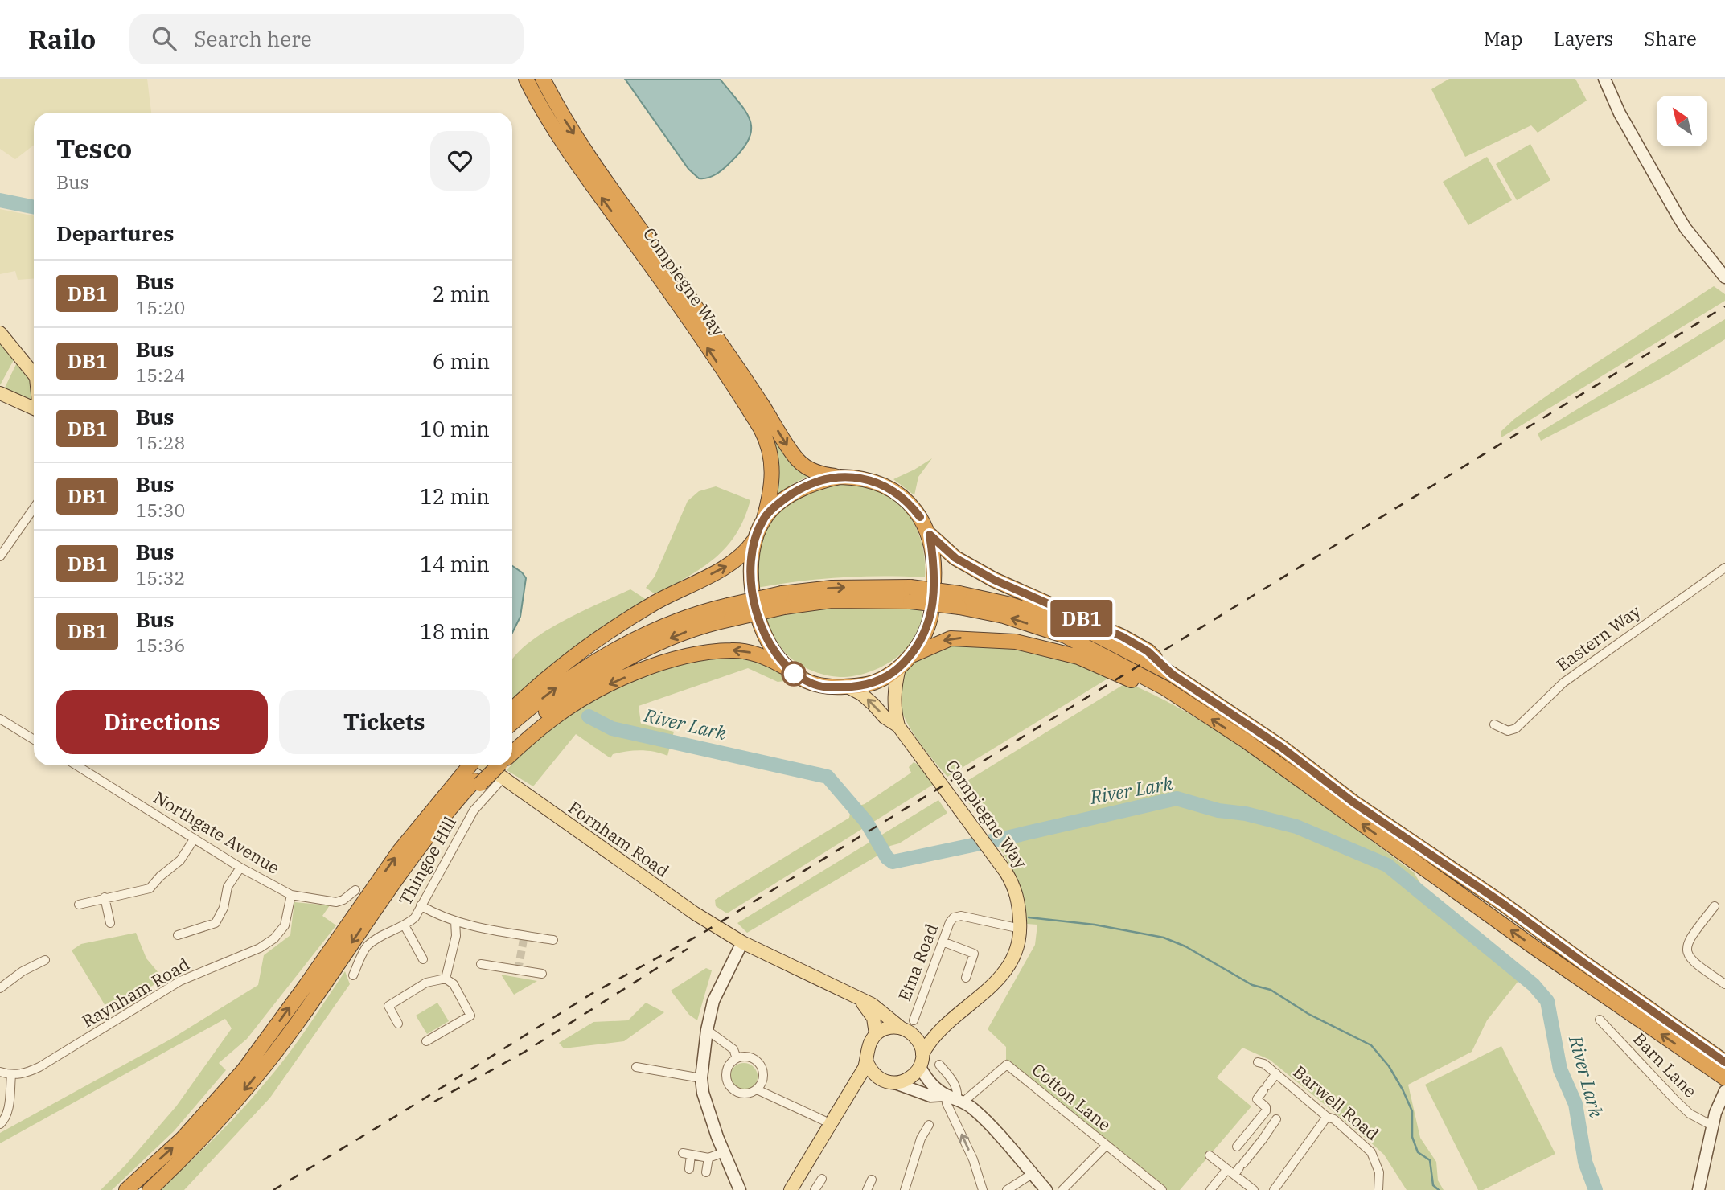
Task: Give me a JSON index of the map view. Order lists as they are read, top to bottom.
{
  "streets": {
    "highway": ["Compiegne Way"],
    "main road": ["Fornham Road"],
    "street": [
      "Eastern Way",
      "Northgate Avenue",
      "Thingoe Hill",
      "Etna Road",
      "Raynham Road",
      "Barn Lane",
      "Cotton Lane",
      "Barwell Road"
    ]
  },
  "crossings": [
    ["Compiegne Way", "Fornham Road"],
    ["Compiegne Way", "Etna Road"],
    ["Northgate Avenue", "Raynham Road"],
    ["Fornham Road", "Etna Road"]
  ],
  "water": ["River Lark"],
  "lines": ["bus line DB1"],
  "north": "top left",
  "page": {
    "header": "Railo",
    "search": "Search here",
    "nav": ["Map", "Layers", "Share"],
    "on_map": "DB1",
    "heading": [
      ["Tesco", "Bus"],
      "Departures"
    ],
    "list": [
      {
        "mark": "DB1",
        "name": "Bus",
        "note": "15:20",
        "value": "2 min"
      },
      {
        "mark": "DB1",
        "name": "Bus",
        "note": "15:24",
        "value": "6 min"
      },
      {
        "mark": "DB1",
        "name": "Bus",
        "note": "15:28",
        "value": "10 min"
      },
      {
        "mark": "DB1",
        "name": "Bus",
        "note": "15:30",
        "value": "12 min"
      },
      {
        "mark": "DB1",
        "name": "Bus",
        "note": "15:32",
        "value": "14 min"
      },
      {
        "mark": "DB1",
        "name": "Bus",
        "note": "15:36",
        "value": "18 min"
      }
    ],
    "buttons": ["Directions", "Tickets"]
  }
}
